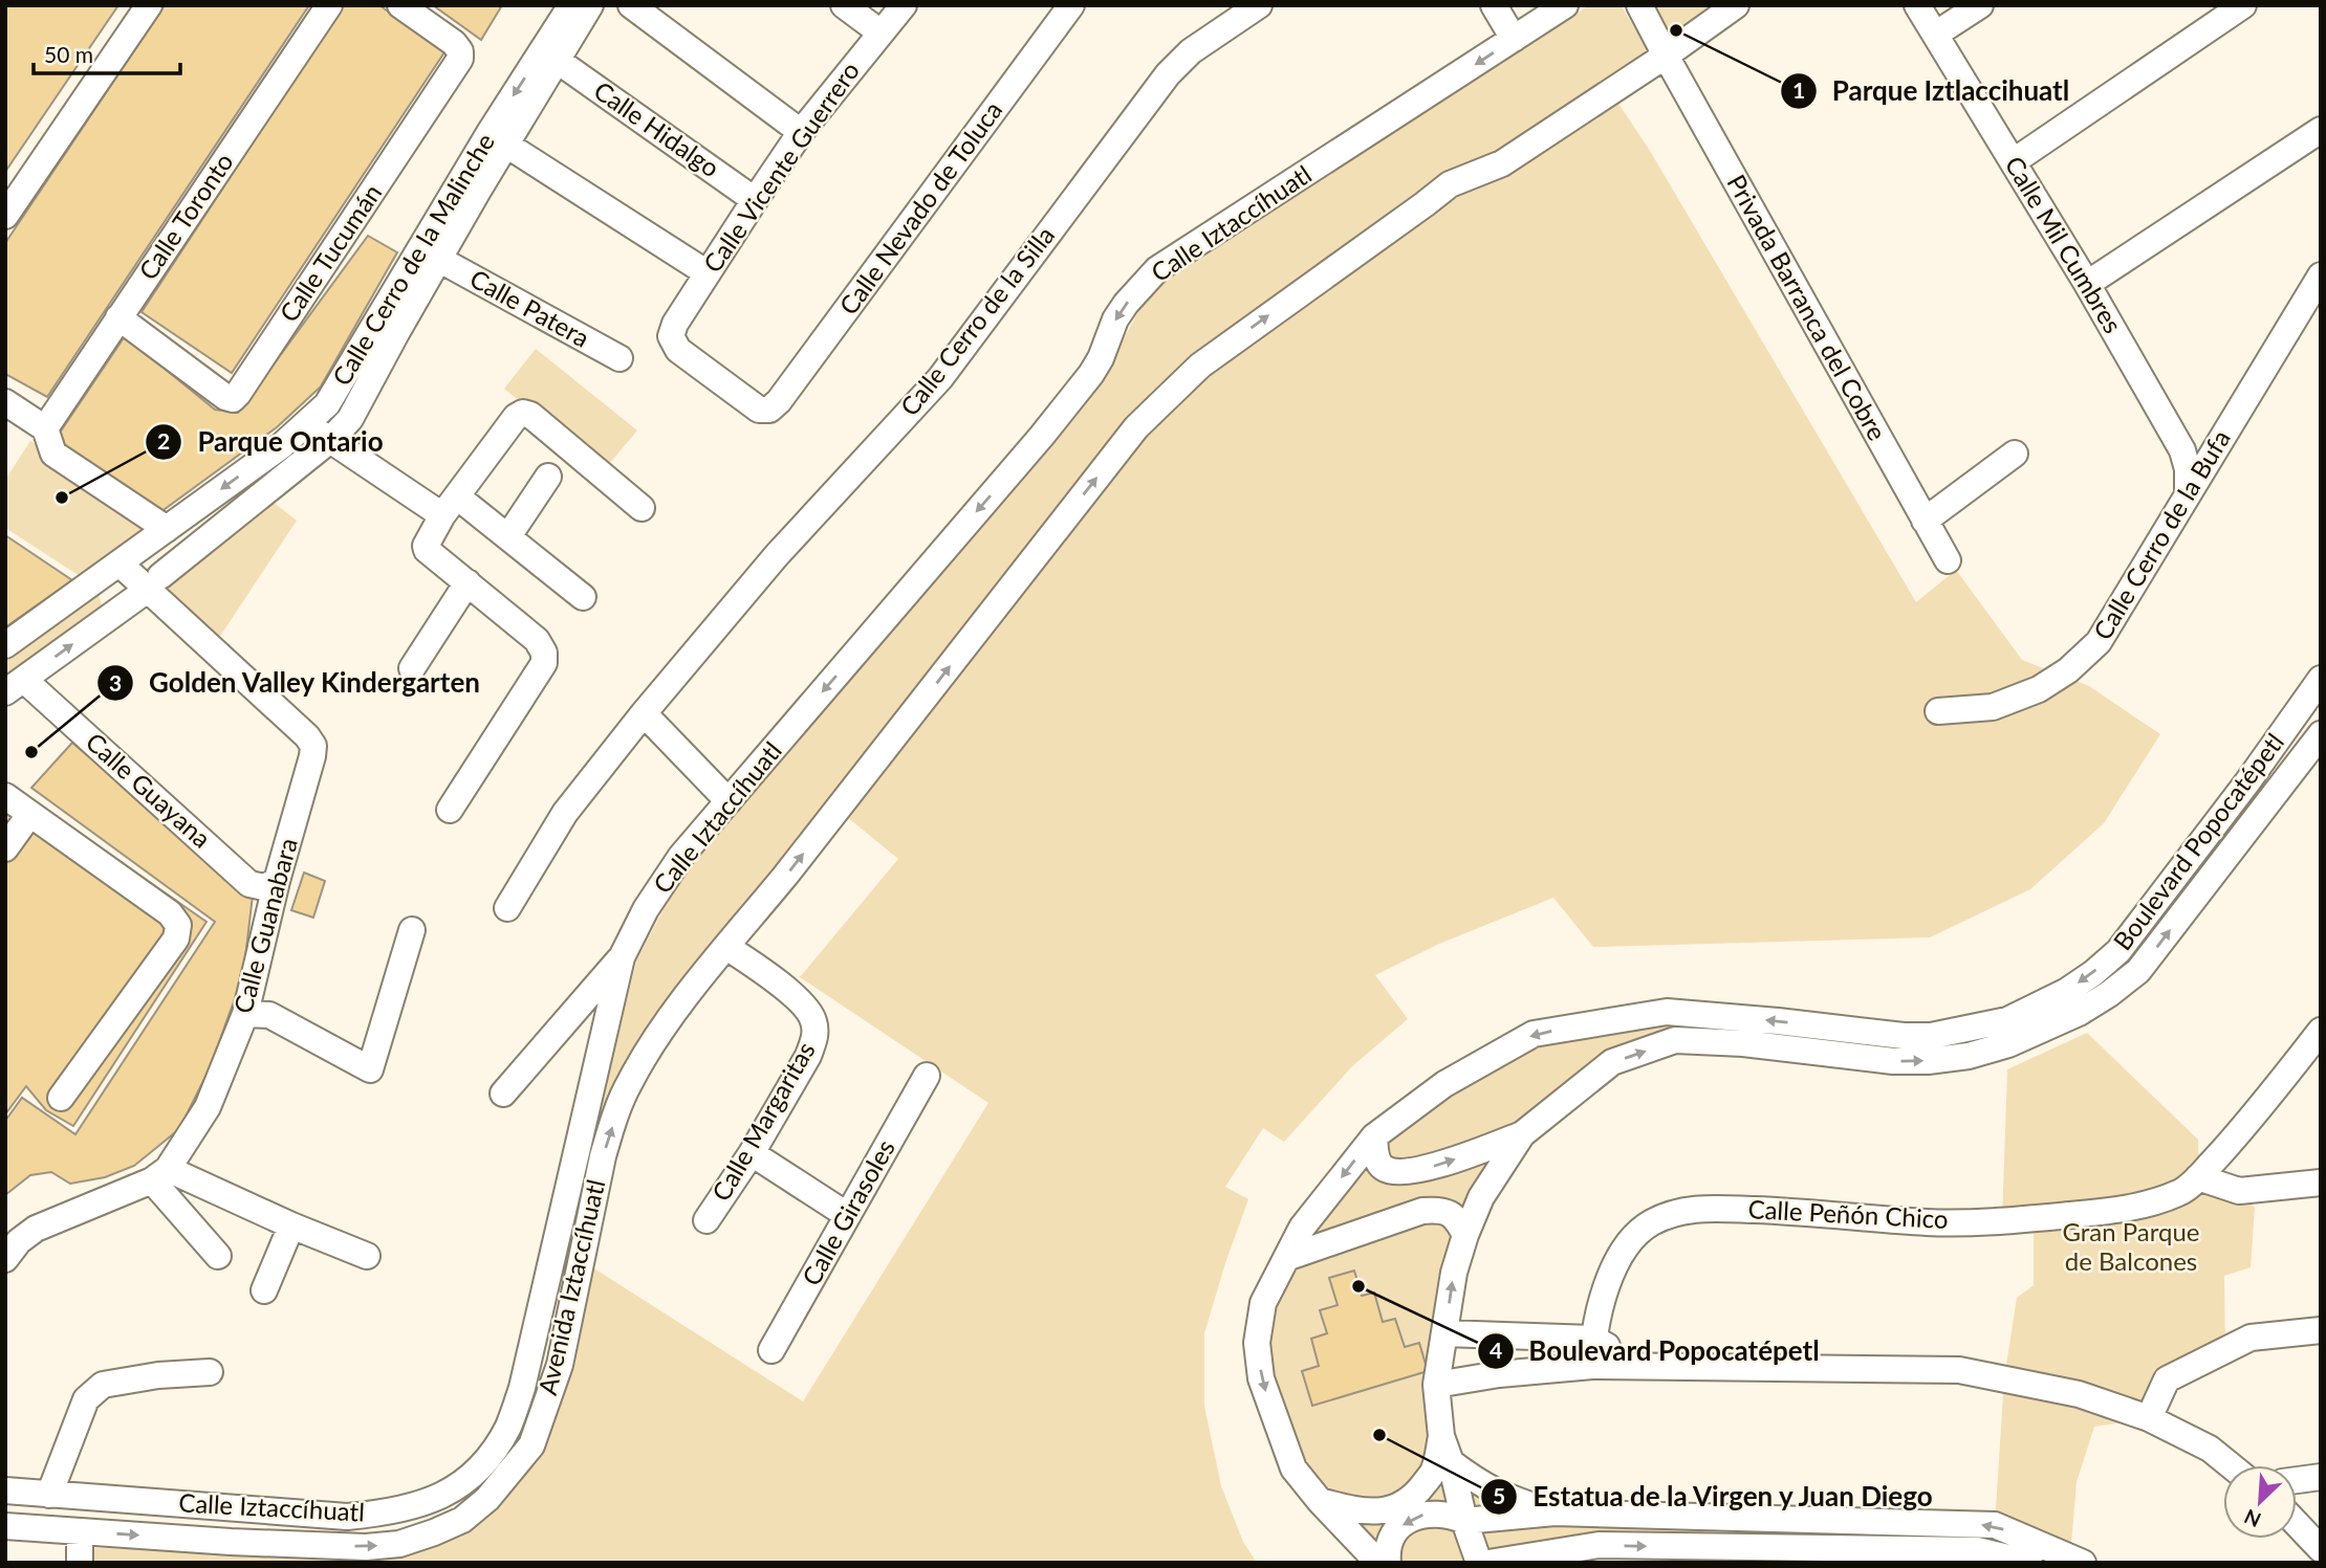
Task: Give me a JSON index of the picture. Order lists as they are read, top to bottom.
{
  "streets": {
    "street": [
      "Calle Hidalgo",
      "Calle Vicente Guerrero",
      "Calle Nevado de Toluca",
      "Calle Toronto",
      "Calle Iztaccíhuatl",
      "Calle Mil Cumbres",
      "Calle Tucumán",
      "Calle Cerro de la Malinche",
      "Privada Barranca del Cobre",
      "Calle Patera",
      "Calle Cerro de la Silla",
      "Calle Cerro de la Bufa",
      "Calle Guayana",
      "Boulevard Popocatépetl",
      "Calle Guanabara",
      "Calle Margaritas",
      "Calle Girasoles",
      "Calle Peñón Chico",
      "Avenida Iztaccíhuatl"
    ]
  },
  "crossings": [
    ["Calle Hidalgo", "Calle Vicente Guerrero"],
    ["Calle Hidalgo", "Calle Cerro de la Malinche"],
    ["Calle Vicente Guerrero", "Calle Nevado de Toluca"],
    ["Calle Toronto", "Calle Tucumán"],
    ["Calle Mil Cumbres", "Calle Cerro de la Bufa"],
    ["Calle Cerro de la Malinche", "Calle Patera"],
    ["Calle Cerro de la Malinche", "Calle Guayana"],
    ["Calle Cerro de la Malinche", "Calle Guanabara"],
    ["Privada Barranca del Cobre", "Avenida Iztaccíhuatl"],
    ["Calle Guayana", "Calle Guanabara"],
    ["Calle Margaritas", "Avenida Iztaccíhuatl"]
  ],
  "one_way": ["Calle Iztaccíhuatl", "Avenida Iztaccíhuatl"],
  "parks": ["Gran Parque de Balcones"],
  "places": [
    "Parque Iztlaccihuatl",
    "Parque Ontario",
    "Golden Valley Kindergarten",
    "Boulevard Popocatépetl",
    "Estatua de la Virgen y Juan Diego"
  ],
  "scale_bar": "50 m",
  "north": "bottom left"
}
